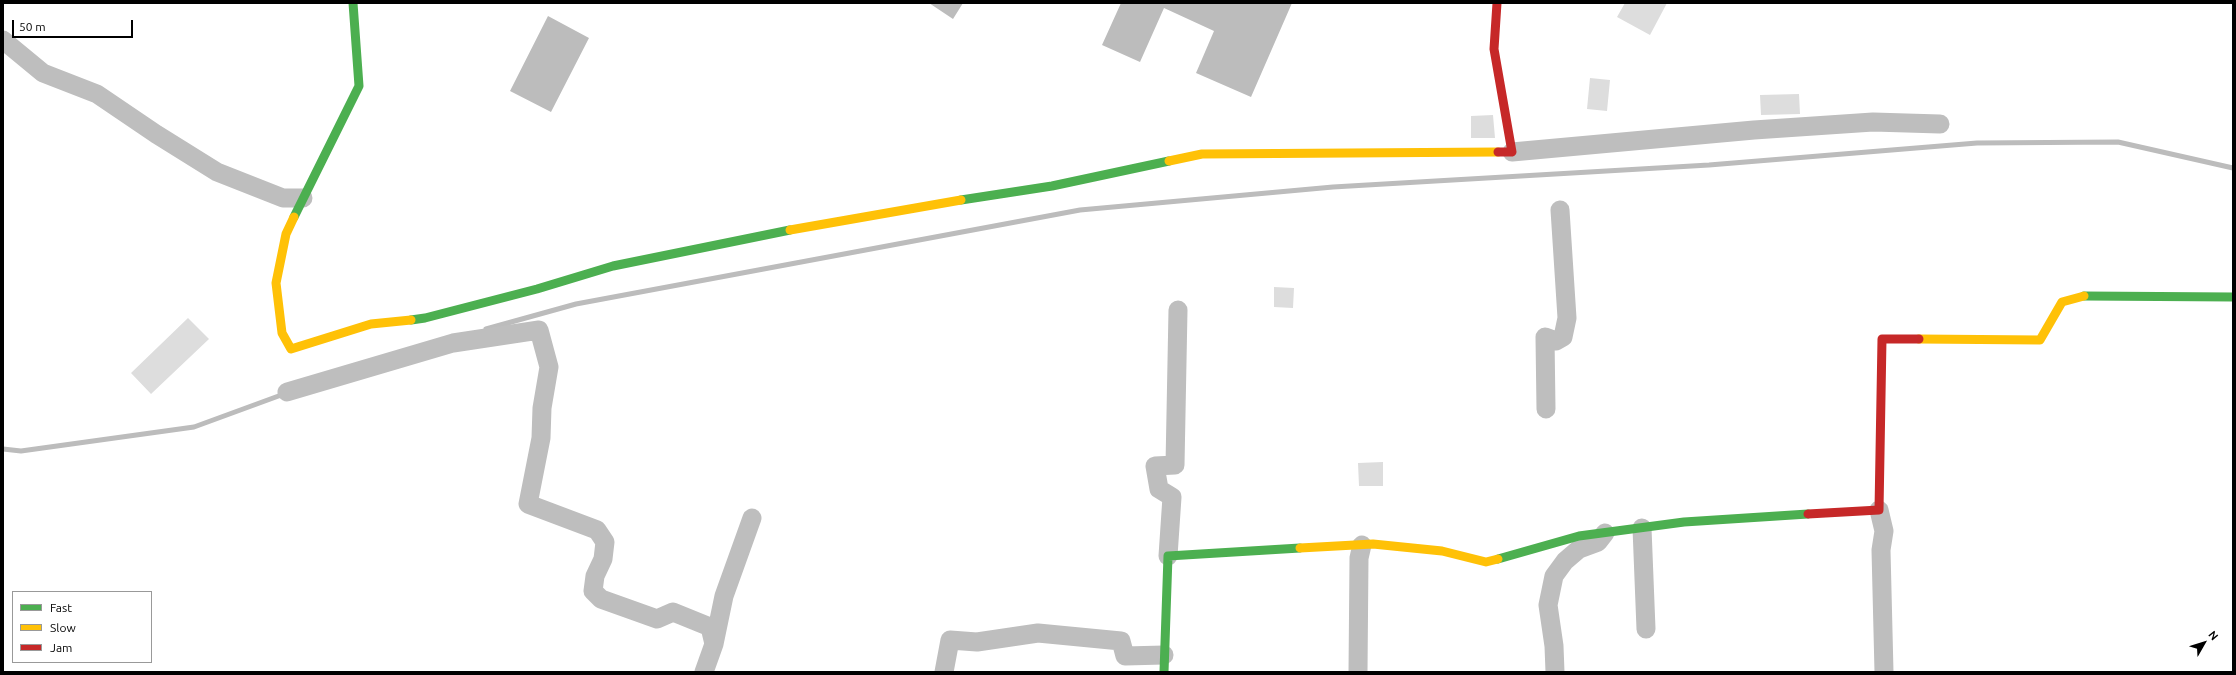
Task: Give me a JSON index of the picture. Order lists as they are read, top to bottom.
{
  "legend": ["Fast", "Slow", "Jam"],
  "scale_bar": "50 m",
  "north": "top right"
}
